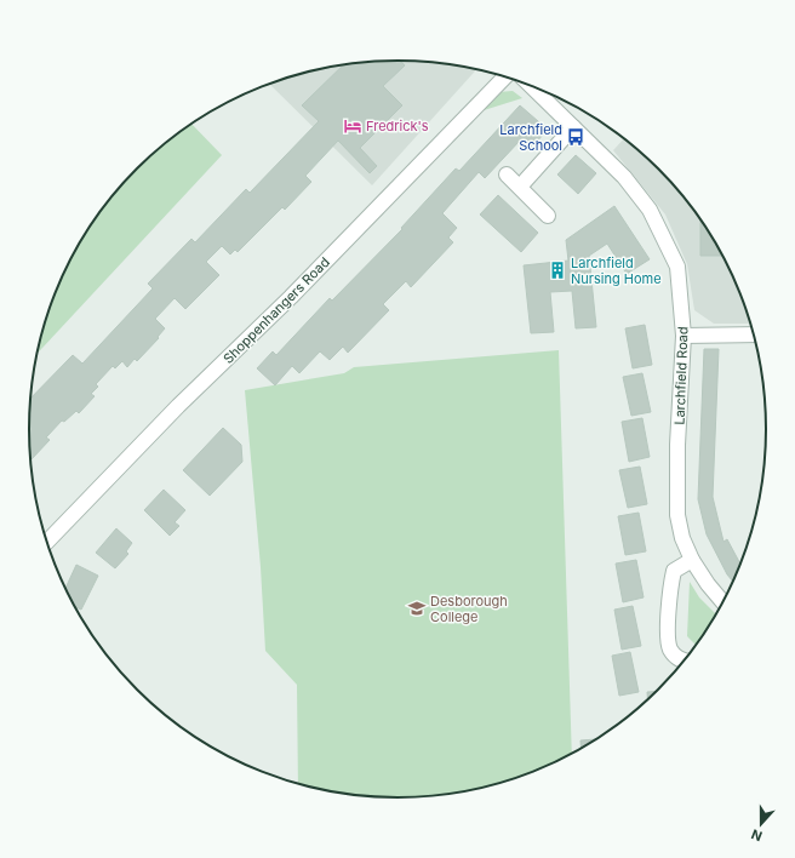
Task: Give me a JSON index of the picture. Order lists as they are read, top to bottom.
{
  "streets": {
    "street": ["Shoppenhangers Road", "Larchfield Road"]
  },
  "places": {
    "hotel": ["Fredrick's"],
    "bus stop": ["Larchfield School"],
    "building": ["Larchfield Nursing Home"],
    "school or university": ["Desborough College"]
  },
  "north": "bottom"
}
